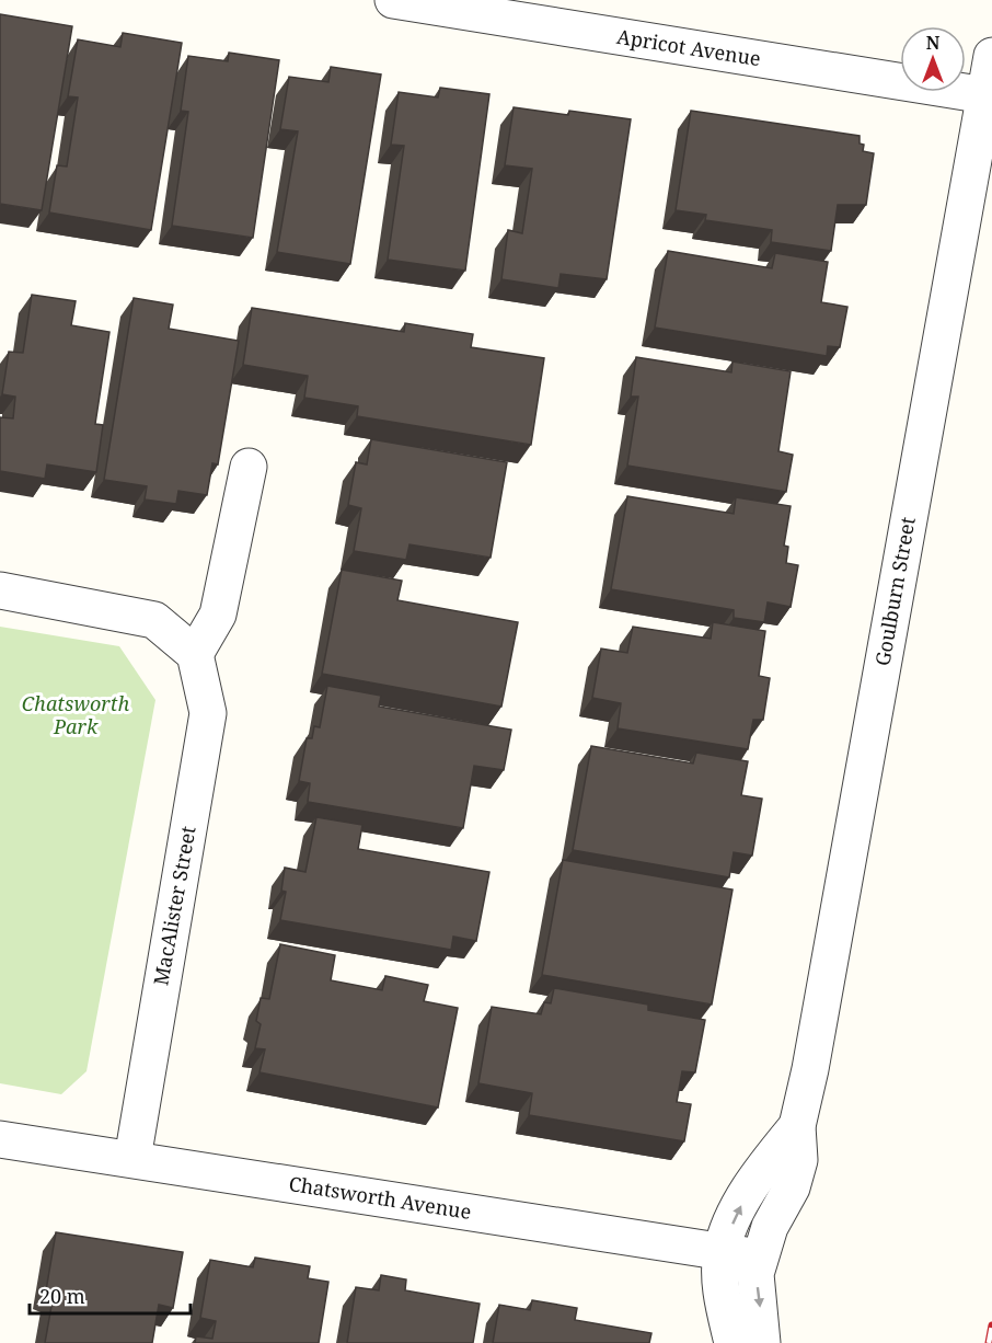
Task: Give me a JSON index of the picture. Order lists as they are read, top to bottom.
{
  "streets": {
    "street": [
      "Apricot Avenue",
      "Goulburn Street",
      "MacAlister Street",
      "Chatsworth Avenue"
    ]
  },
  "crossings": [
    ["Apricot Avenue", "Goulburn Street"],
    ["Goulburn Street", "Chatsworth Avenue"],
    ["MacAlister Street", "Chatsworth Avenue"]
  ],
  "parks": ["Chatsworth Park"],
  "scale_bar": "20 m",
  "north": "top"
}
